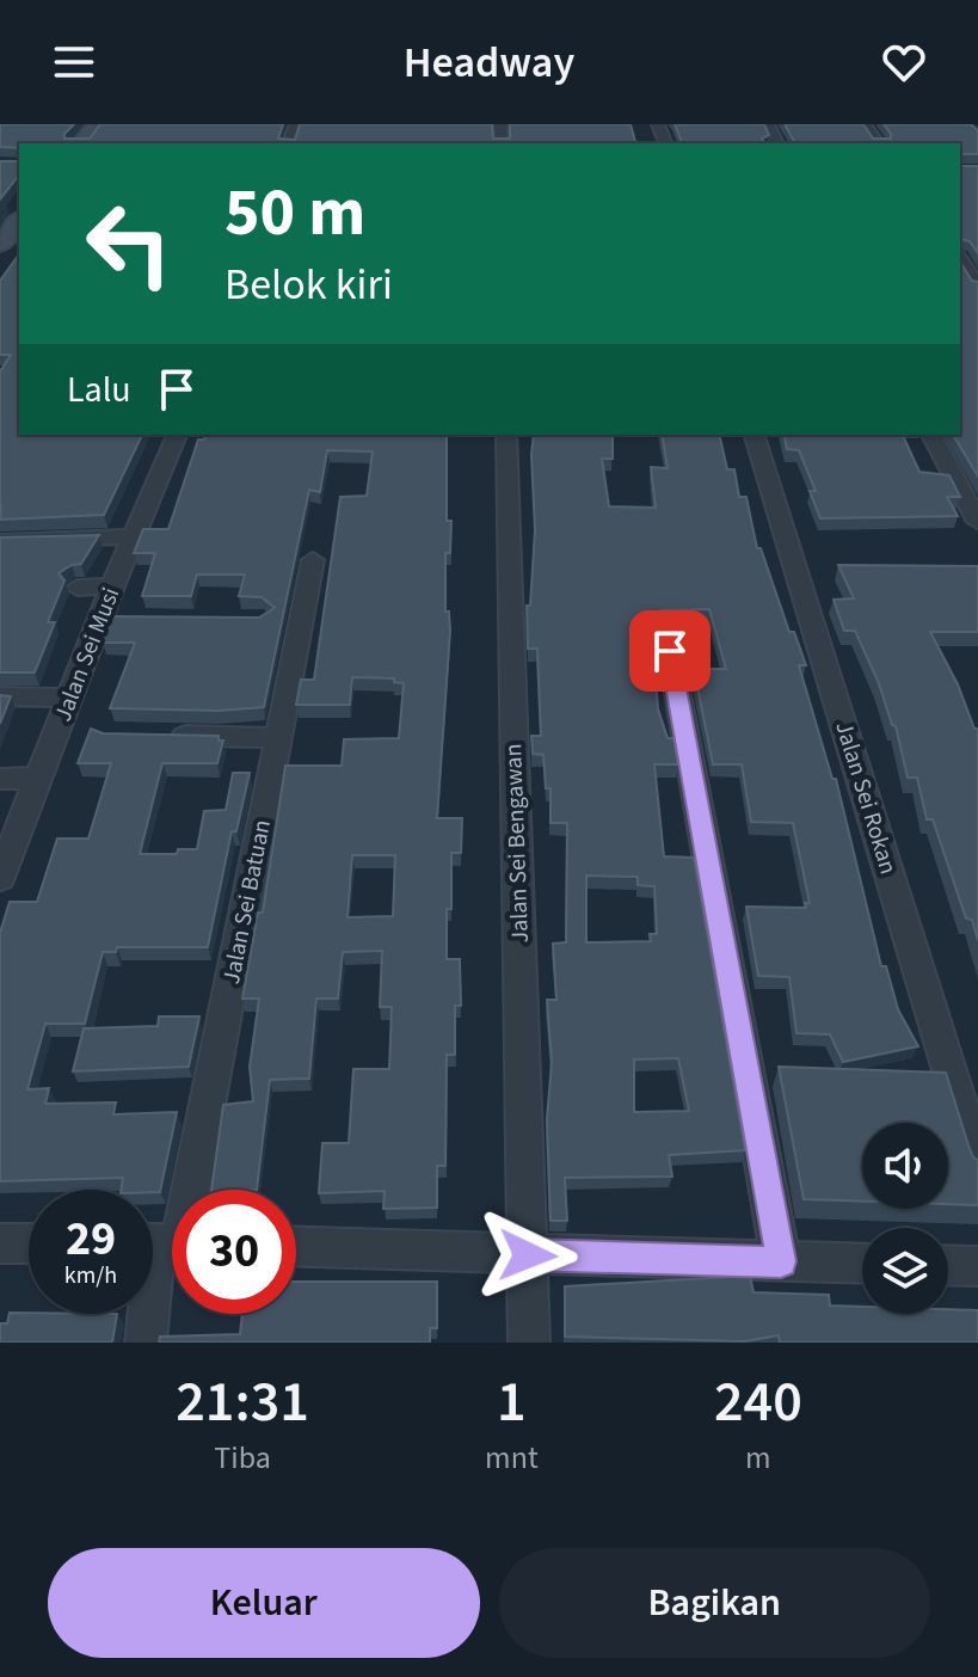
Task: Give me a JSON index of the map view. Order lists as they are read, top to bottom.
{
  "streets": {
    "street": [
      "Jalan Sei Musi",
      "Jalan Sei Rokan",
      "Jalan Sei Bengawan",
      "Jalan Sei Batuan"
    ]
  },
  "page": {
    "header": "Headway",
    "turn": ["50 m", "Belok kiri"],
    "then": "Lalu",
    "speed": "29 km/h",
    "limit": "30",
    "eta": [
      "21:31",
      "Tiba",
      "1",
      "mnt",
      "240",
      "m"
    ],
    "buttons": ["Keluar", "Bagikan"]
  }
}
